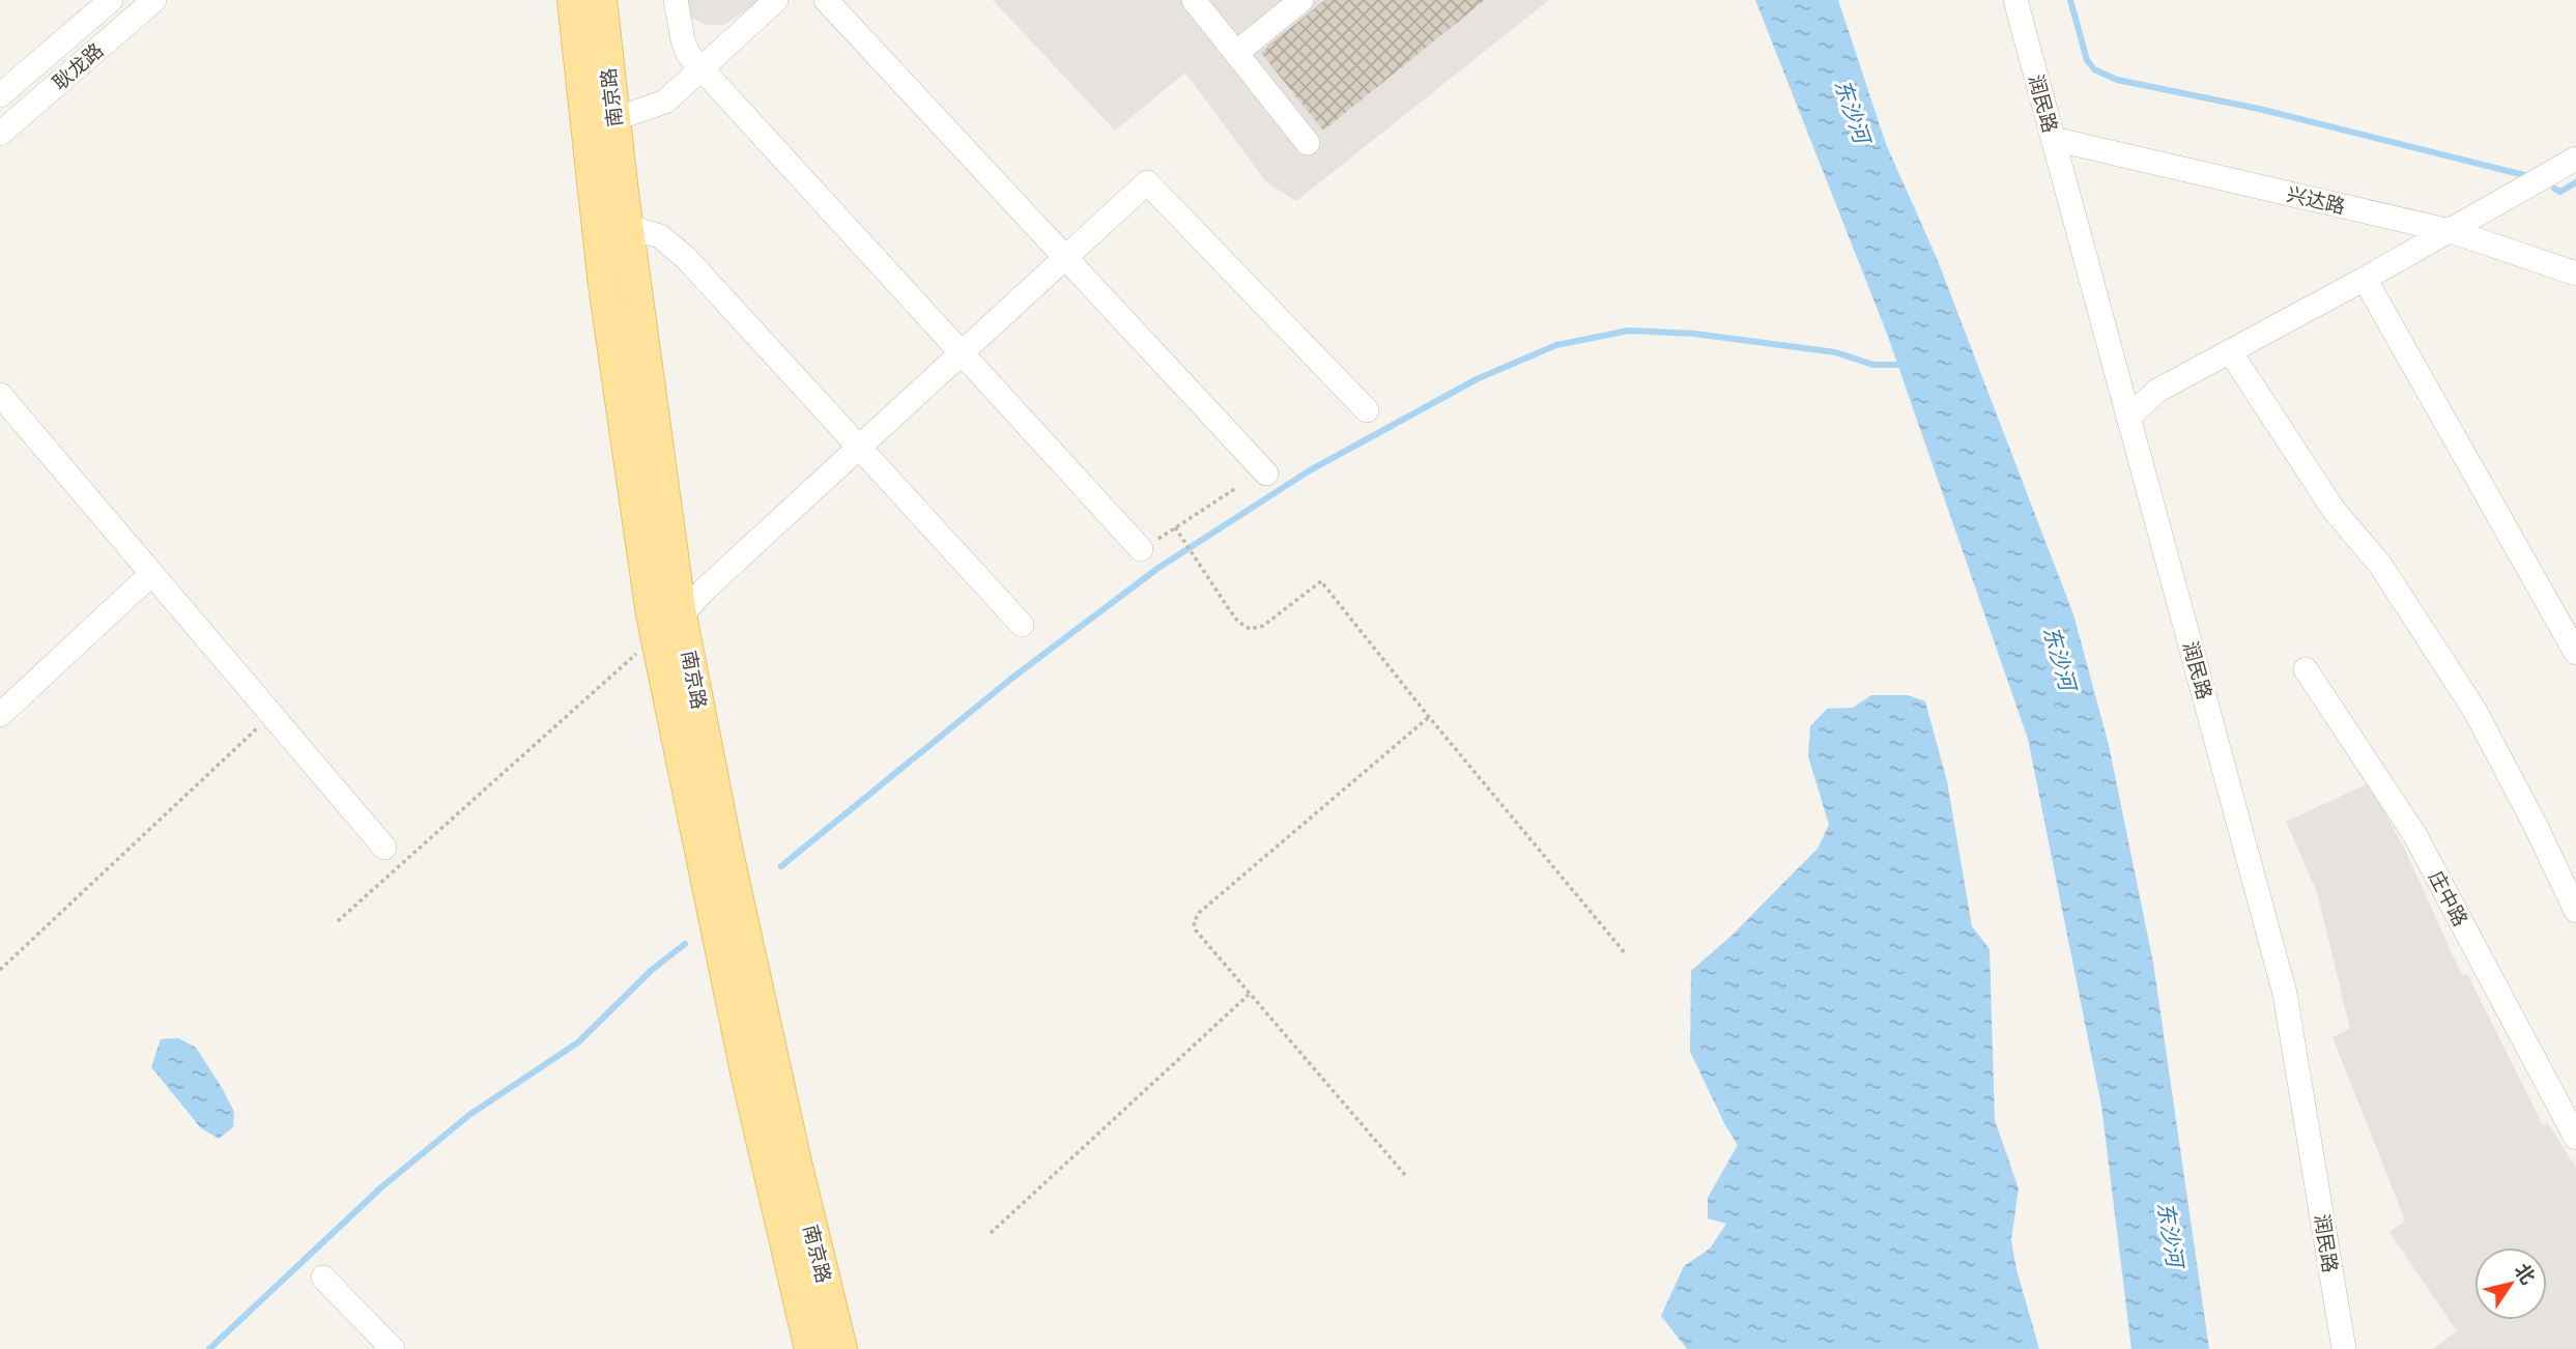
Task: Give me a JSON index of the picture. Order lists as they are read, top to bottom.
{
  "streets": {
    "main road": ["南京路"],
    "street": [
      "耿龙路",
      "润民路",
      "兴达路",
      "庄中路"
    ]
  },
  "crossings": [
    ["润民路", "兴达路"]
  ],
  "water": ["东沙河"],
  "north": "top right"
}
